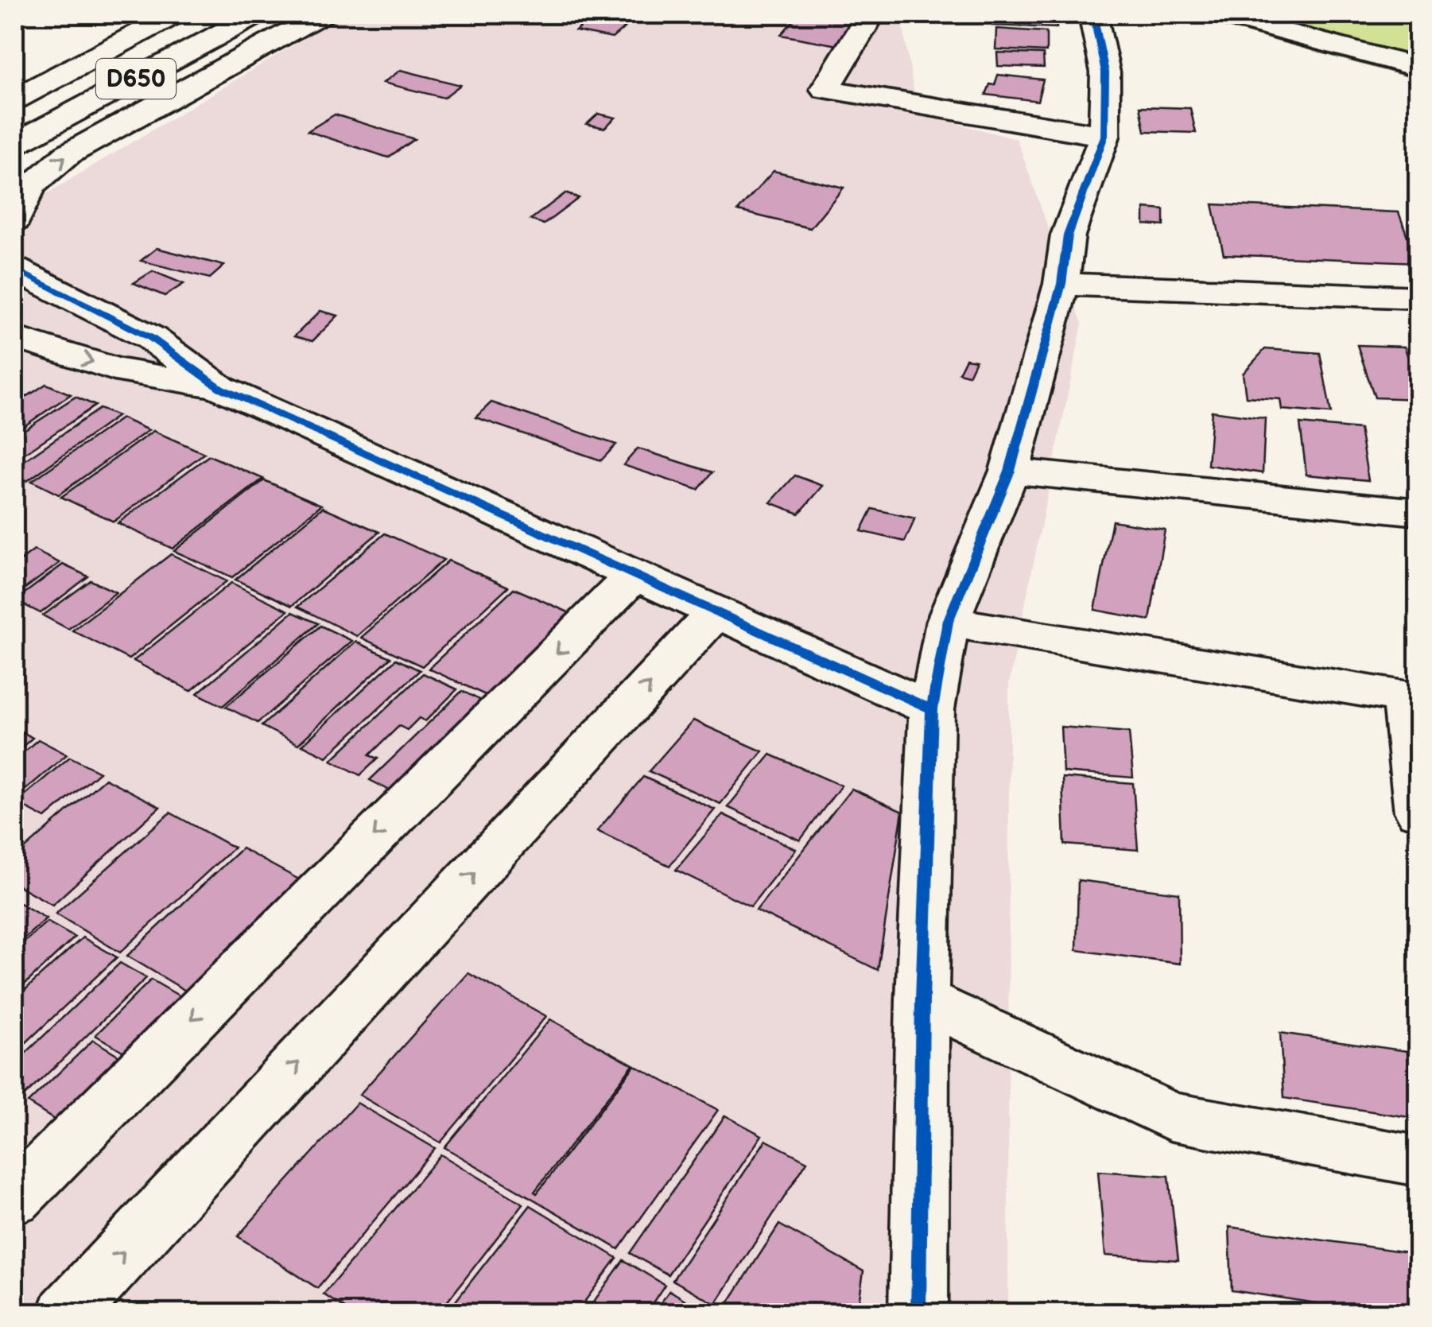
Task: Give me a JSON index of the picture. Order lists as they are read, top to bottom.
{
  "streets": {
    "main road": ["D650"]
  }
}
